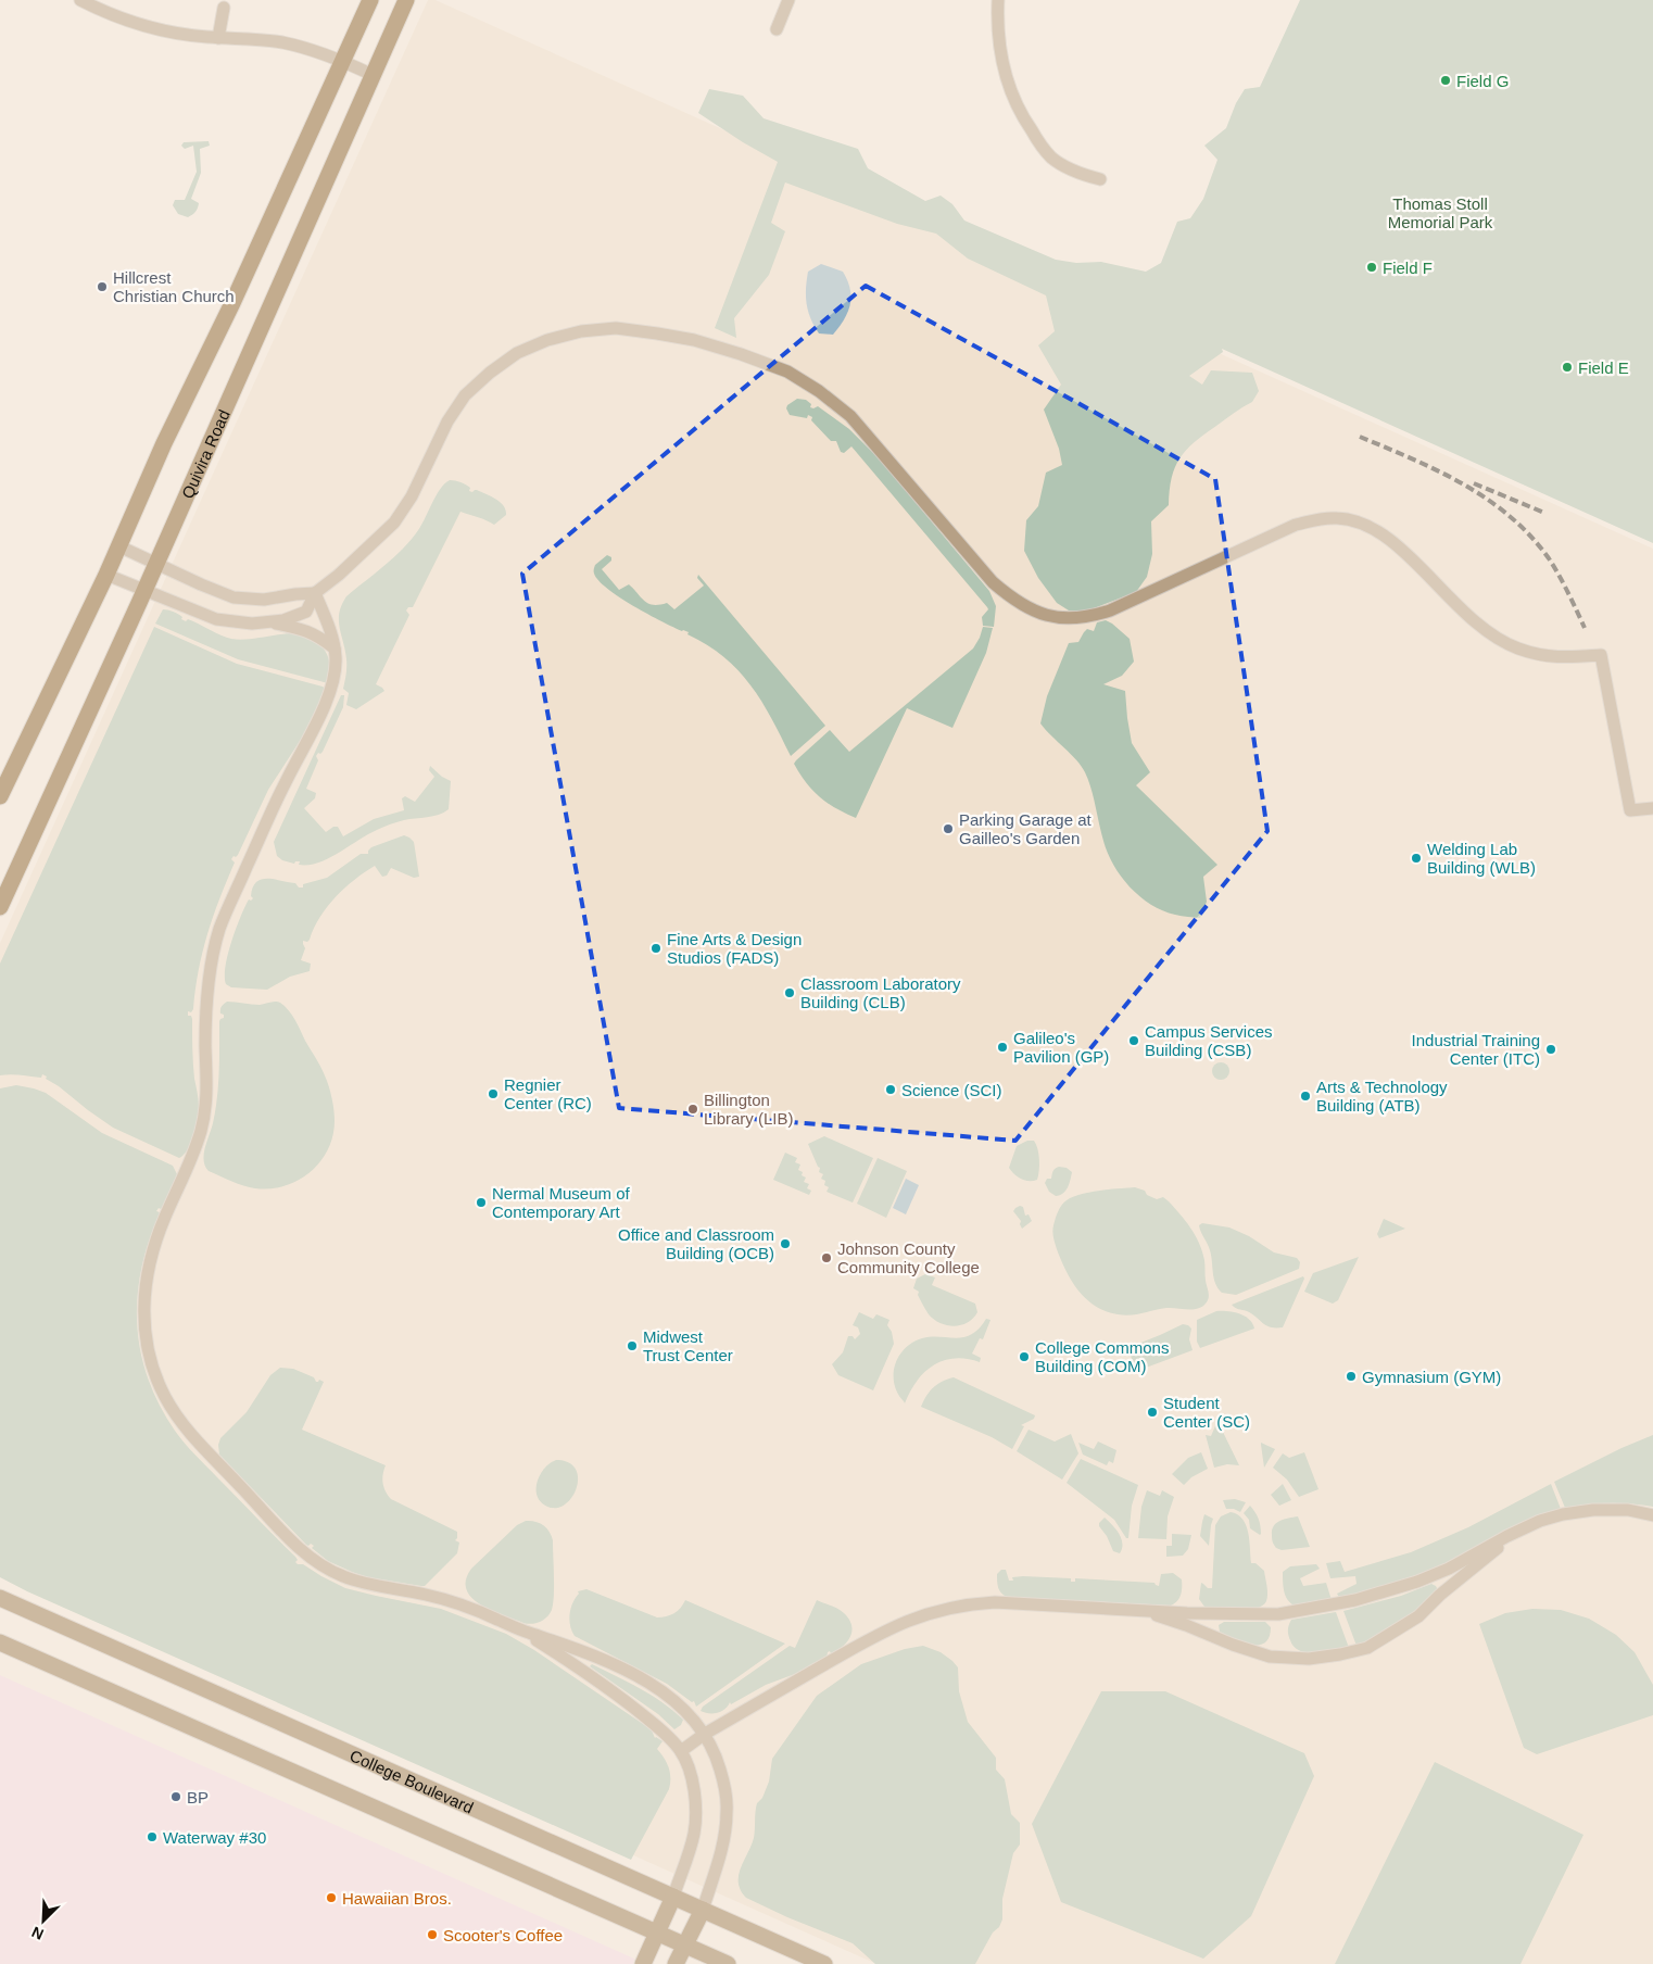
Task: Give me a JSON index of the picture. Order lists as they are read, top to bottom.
{
  "streets": {
    "main road": ["Quivira Road", "College Boulevard"]
  },
  "parks": ["Thomas Stoll Memorial Park"],
  "places": [
    "Field G",
    "Field F",
    "Hillcrest Christian Church",
    "Field E",
    "Parking Garage at Gailleo's Garden",
    "Welding Lab Building (WLB)",
    "Fine Arts & Design Studios (FADS)",
    "Classroom Laboratory Building (CLB)",
    "Campus Services Building (CSB)",
    "Galileo's Pavilion (GP)",
    "Industrial Training Center (ITC)",
    "Science (SCI)",
    "Regnier Center (RC)",
    "Arts & Technology Building (ATB)",
    "Billington Library (LIB)",
    "Nermal Museum of Contemporary Art",
    "Office and Classroom Building (OCB)",
    "Johnson County Community College",
    "Midwest Trust Center",
    "College Commons Building (COM)",
    "Gymnasium (GYM)",
    "Student Center (SC)",
    "BP",
    "Waterway #30",
    "Hawaiian Bros.",
    "Scooter's Coffee"
  ],
  "north": "bottom left"
}
